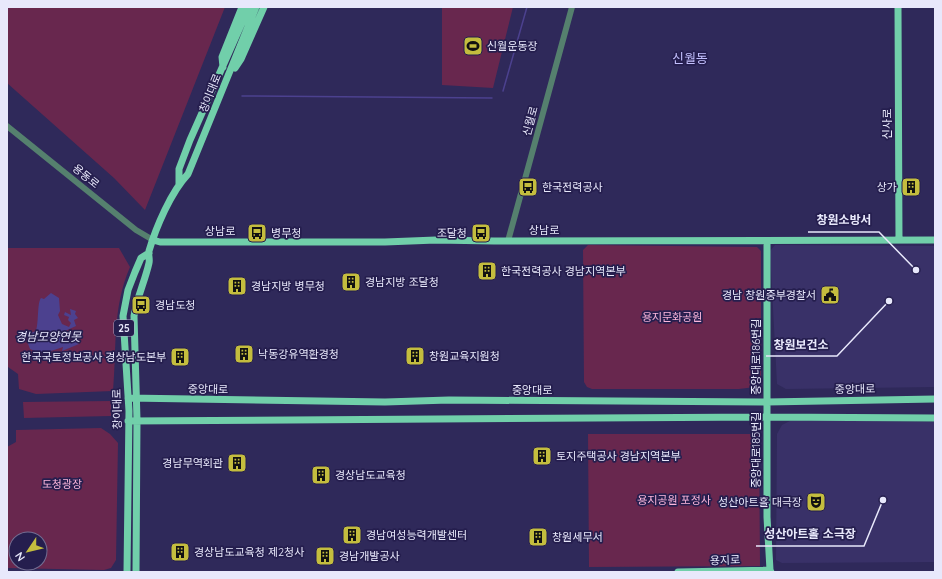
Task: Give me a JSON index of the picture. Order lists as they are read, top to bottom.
{
  "streets": {
    "main road": [
      "창이대로",
      "신사로",
      "상남로",
      "25",
      "중앙대로186번길",
      "중앙대로",
      "중앙대로185번길",
      "용지로"
    ],
    "street": ["신월로", "용동로"]
  },
  "crossings": [
    ["창이대로", "용동로"],
    ["창이대로", "상남로"],
    ["창이대로", "중앙대로"],
    ["신월로", "상남로"],
    ["신사로", "상남로"],
    ["용동로", "상남로"],
    ["상남로", "중앙대로186번길"],
    ["중앙대로186번길", "중앙대로"],
    ["중앙대로186번길", "중앙대로185번길"],
    ["중앙대로", "중앙대로185번길"],
    ["중앙대로185번길", "용지로"]
  ],
  "districts": ["신월동"],
  "water": ["경남모양연못"],
  "parks": ["용지문화공원", "도청광장", "용지공원 포정사"],
  "places": {
    "sports": ["신월운동장"],
    "bus stop": [
      "한국전력공사",
      "병무청",
      "조달청",
      "경남도청"
    ],
    "building": [
      "상가",
      "한국전력공사 경남지역본부",
      "경남지방 조달청",
      "경남지방 병무청",
      "낙동강유역환경청",
      "창원교육지원청",
      "한국국토정보공사 경상남도본부",
      "토지주택공사 경남지역본부",
      "경남무역회관",
      "경상남도교육청",
      "경남여성능력개발센터",
      "창원세무서",
      "경상남도교육청 제2청사",
      "경남개발공사"
    ],
    "other": ["창원소방서", "창원보건소", "성산아트홀 소극장"],
    "public building": ["경남 창원중부경찰서"],
    "theatre": ["성산아트홀 대극장"]
  },
  "north": "bottom left"
}
